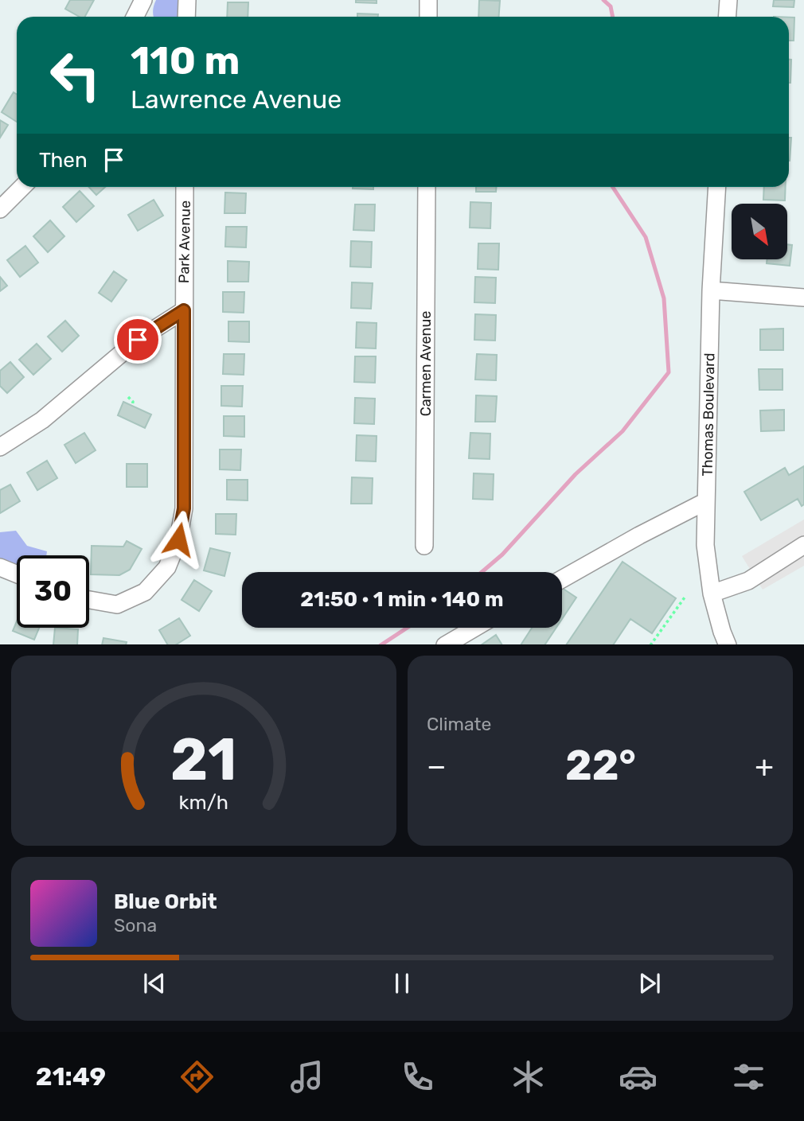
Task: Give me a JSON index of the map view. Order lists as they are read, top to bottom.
{
  "streets": {
    "street": ["Park Avenue", "Carmen Avenue", "Thomas Boulevard"]
  },
  "north": "bottom right",
  "page": {
    "turn": ["110 m", "Lawrence Avenue"],
    "then": "Then",
    "limit": "30",
    "trip": "21:50 · 1 min · 140 m",
    "tile": "Climate",
    "heat": ["−", "22°", "+"],
    "song": ["Blue Orbit", "Sona"],
    "tabs": "21:49",
    "gauge": ["21", "km/h"]
  }
}
